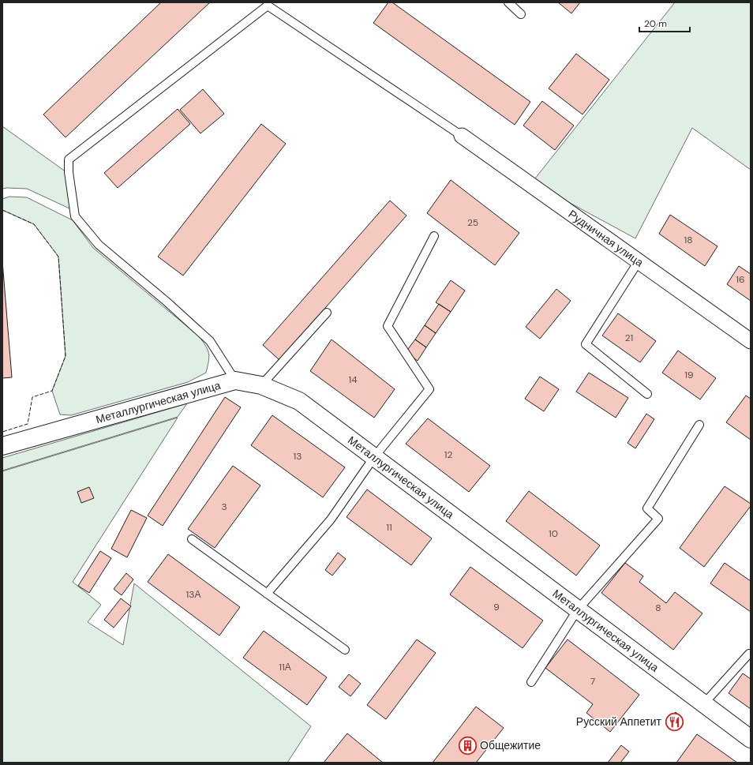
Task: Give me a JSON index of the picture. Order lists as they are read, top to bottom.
{
  "streets": {
    "street": ["Рудничная улица", "Металлургическая улица"]
  },
  "places": {
    "restaurant": ["Русский Аппетит"],
    "building": ["Общежитие"]
  },
  "house_numbers": [
    "25",
    "18",
    "16",
    "21",
    "19",
    "14",
    "12",
    "13",
    "3",
    "11",
    "10",
    "13А",
    "9",
    "8",
    "11А",
    "7"
  ],
  "scale_bar": "20 m"
}
